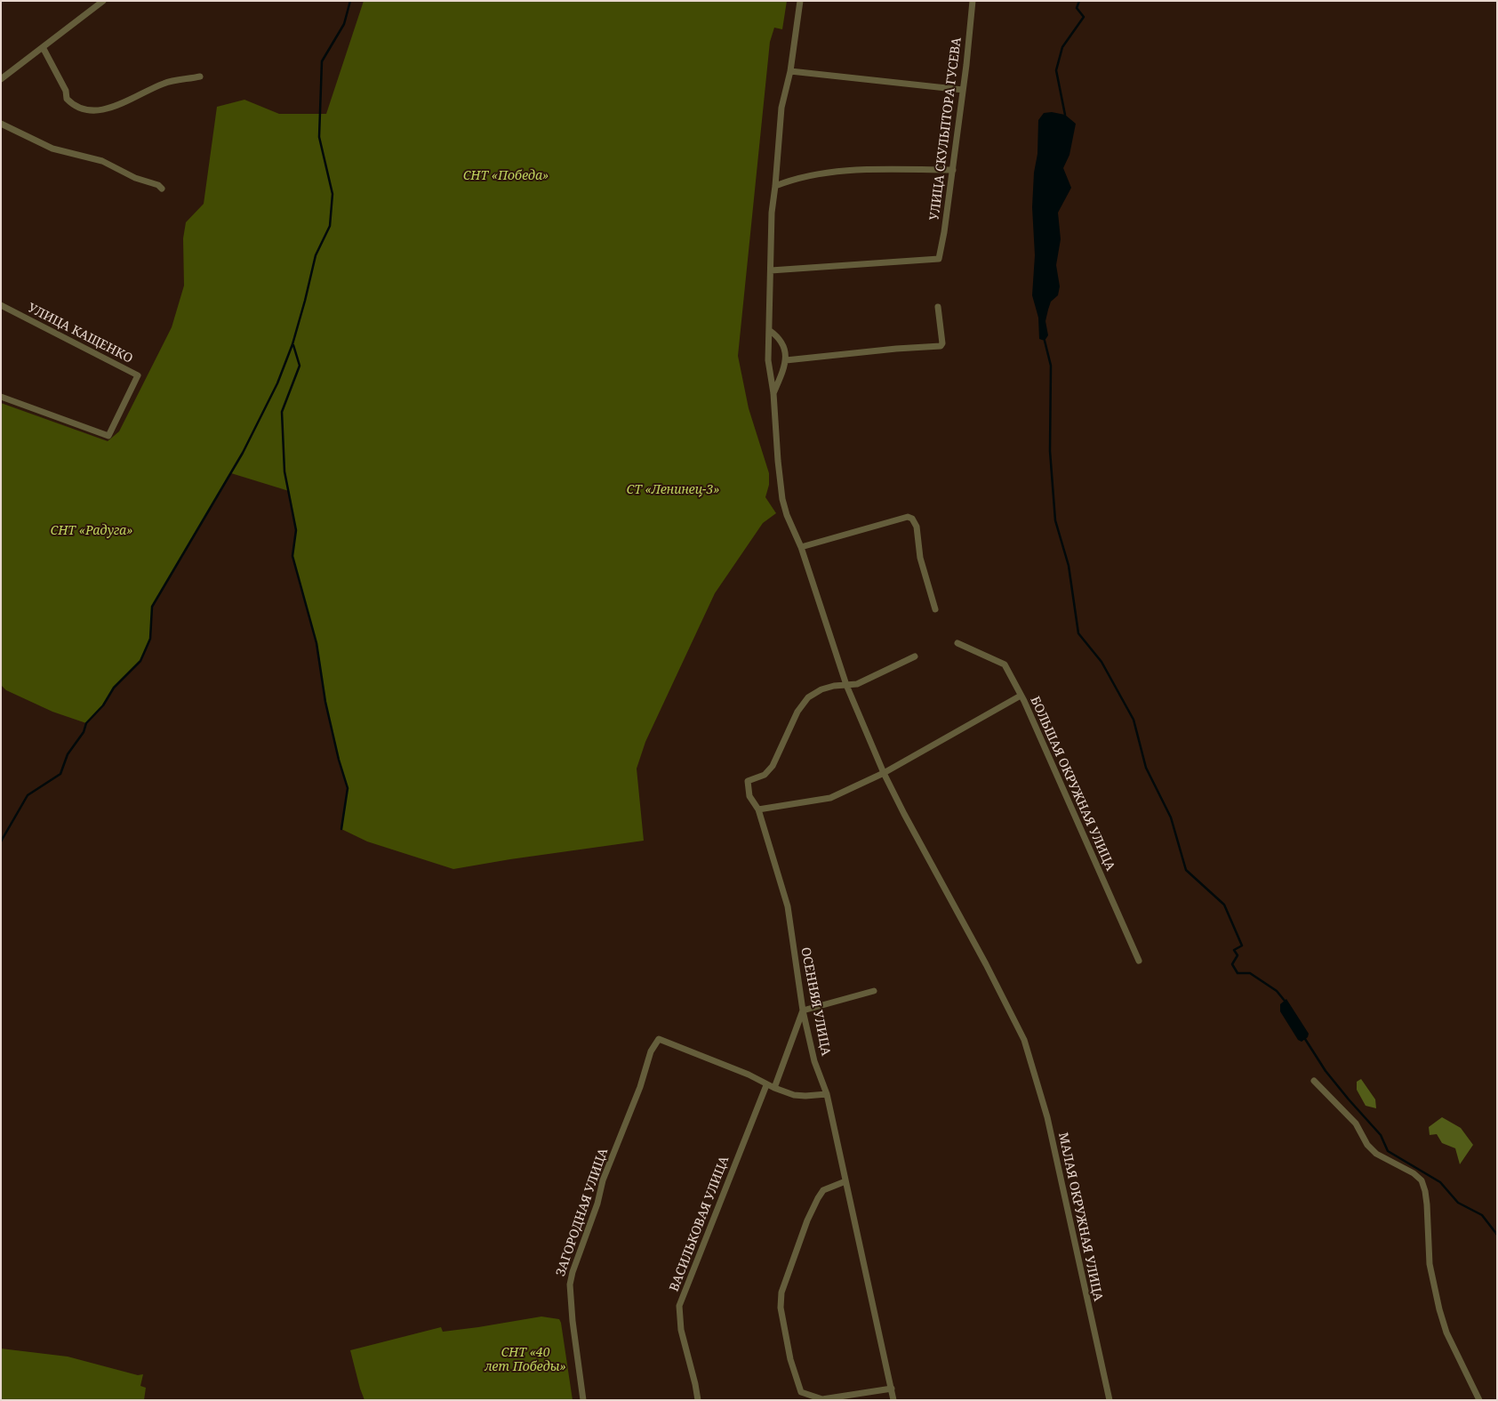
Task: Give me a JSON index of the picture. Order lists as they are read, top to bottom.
{
  "streets": {
    "street": [
      "УЛИЦА СКУЛЬПТОРА ГУСЕВА",
      "УЛИЦА КАЩЕНКО",
      "БОЛЬШАЯ ОКРУЖНАЯ УЛИЦА",
      "ОСЕННЯЯ УЛИЦА",
      "ЗАГОРОДНАЯ УЛИЦА",
      "МАЛАЯ ОКРУЖНАЯ УЛИЦА",
      "ВАСИЛЬКОВАЯ УЛИЦА"
    ]
  },
  "crossings": [
    ["ОСЕННЯЯ УЛИЦА", "МАЛАЯ ОКРУЖНАЯ УЛИЦА"],
    ["ЗАГОРОДНАЯ УЛИЦА", "ВАСИЛЬКОВАЯ УЛИЦА"]
  ],
  "parks": [
    "СНТ «Победа»",
    "СТ «Ленинец-3»",
    "СНТ «Радуга»",
    "СНТ «40 лет Победы»"
  ]
}
